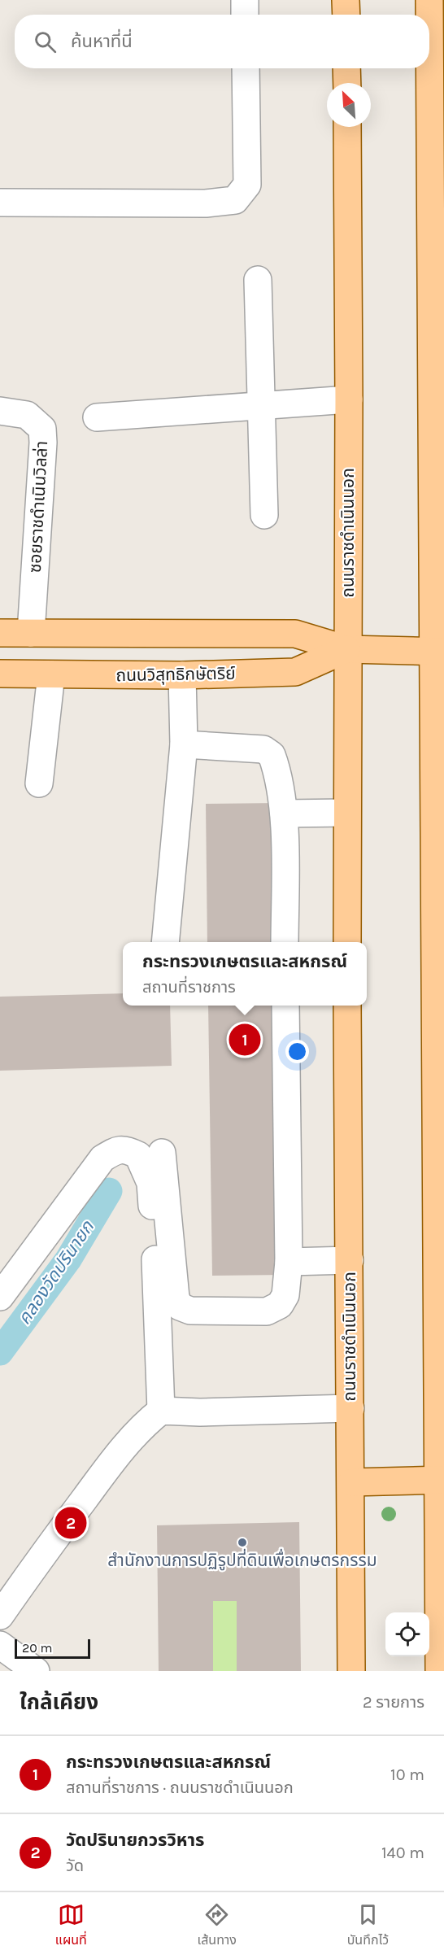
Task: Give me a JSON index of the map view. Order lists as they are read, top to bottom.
{
  "streets": {
    "main road": ["ถนนราชดำเนินนอก", "ถนนวิสุทธิกษัตริย์"],
    "street": ["ซอยราชดำเนินวิลล่า"]
  },
  "crossings": [
    ["ซอยราชดำเนินวิลล่า", "ถนนวิสุทธิกษัตริย์"],
    ["ถนนราชดำเนินนอก", "ถนนวิสุทธิกษัตริย์"]
  ],
  "water": ["คลองวัดปรินายก"],
  "places": ["สำนักงานการปฏิรูปที่ดินเพื่อเกษตรกรรม"],
  "scale_bar": "20 m",
  "north": "top left",
  "page": {
    "search": "ค้นหาที่นี่",
    "popup": ["กระทรวงเกษตรและสหกรณ์", "สถานที่ราชการ"],
    "pins": ["1", "2"],
    "scale": "20 m",
    "heading": ["ใกล้เคียง", "2 รายการ"],
    "list": [
      {
        "mark": "1",
        "name": "กระทรวงเกษตรและสหกรณ์",
        "note": "สถานที่ราชการ · ถนนราชดำเนินนอก",
        "value": "10 m"
      },
      {
        "mark": "2",
        "name": "วัดปรินายกวรวิหาร",
        "note": "วัด",
        "value": "140 m"
      }
    ],
    "nav": ["แผนที่", "เส้นทาง", "บันทึกไว้"]
  }
}
